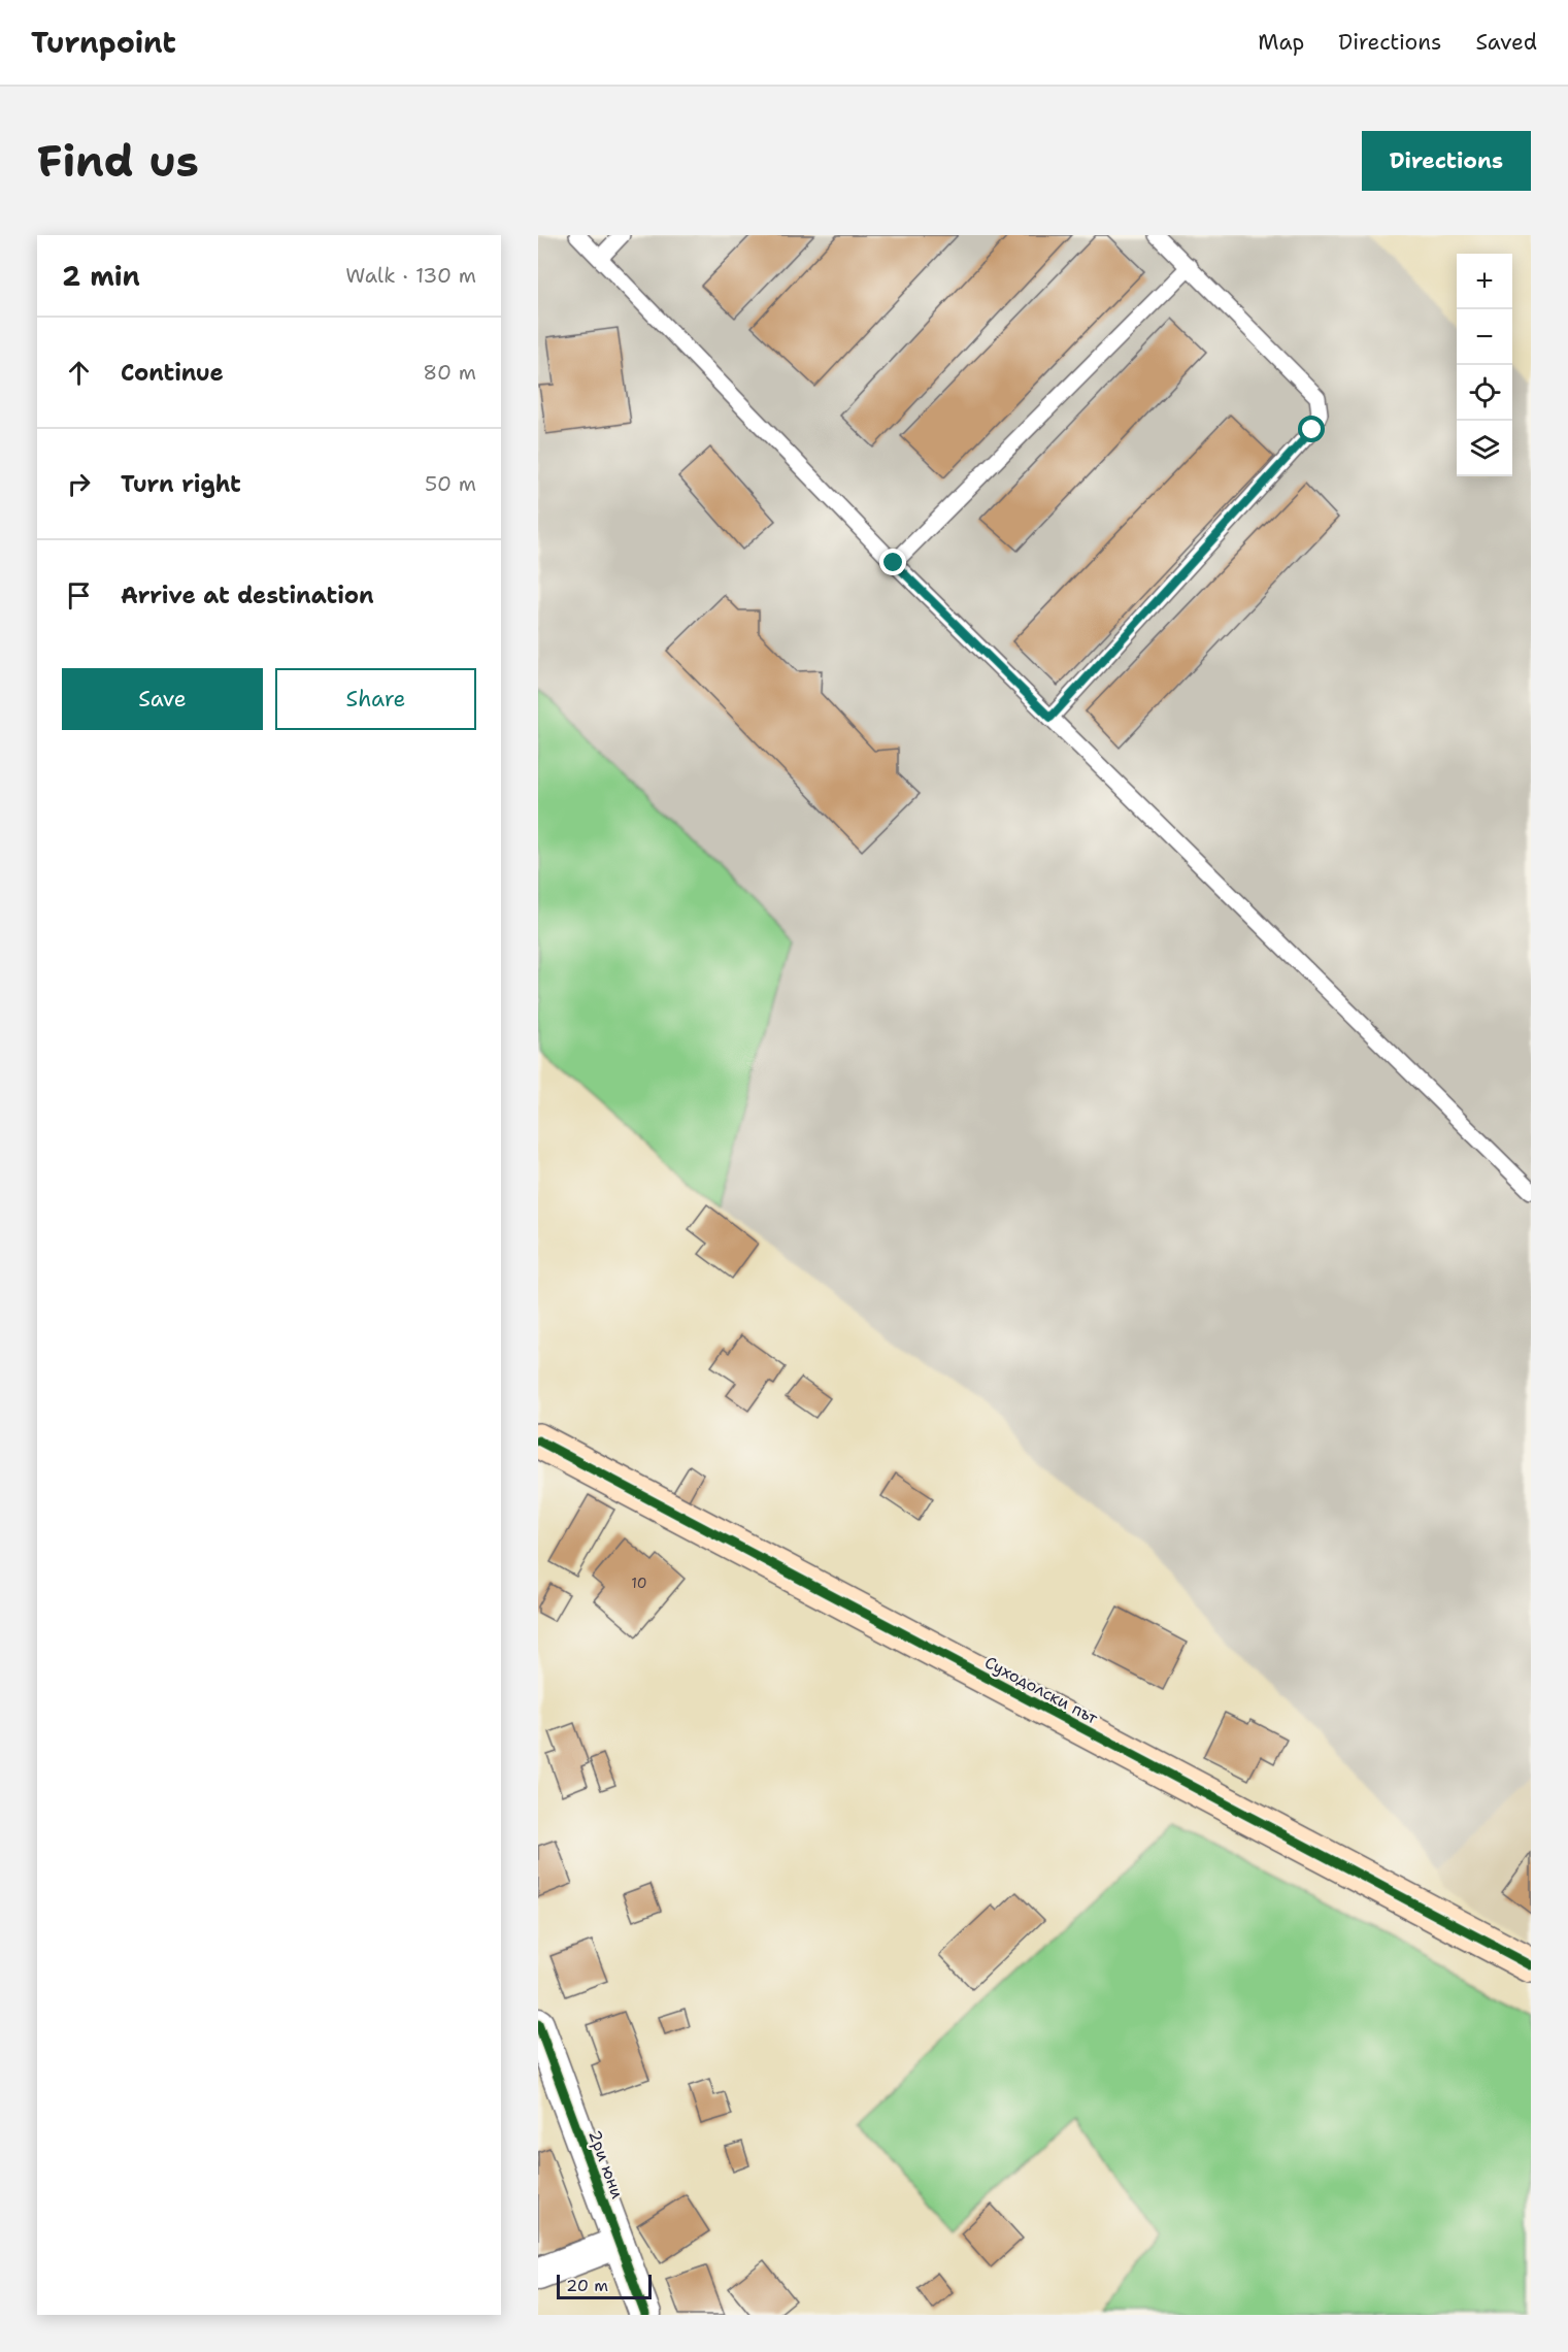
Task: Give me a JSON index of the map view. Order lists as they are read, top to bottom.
{
  "streets": {
    "street": ["Суходолски път", "2ри юни"]
  },
  "house_numbers": ["10"],
  "scale_bar": "20 m",
  "page": {
    "header": "Turnpoint",
    "nav": ["Map", "Directions", "Saved"],
    "buttons": [
      "Directions",
      ["Save", "Share"]
    ],
    "title": "Find us",
    "heading": ["2 min", "Walk · 130 m"],
    "map_buttons": ["+", "−"],
    "list": [
      ["Continue", "80 m"],
      ["Turn right", "50 m"],
      "Arrive at destination"
    ],
    "scale": "20 m"
  }
}
